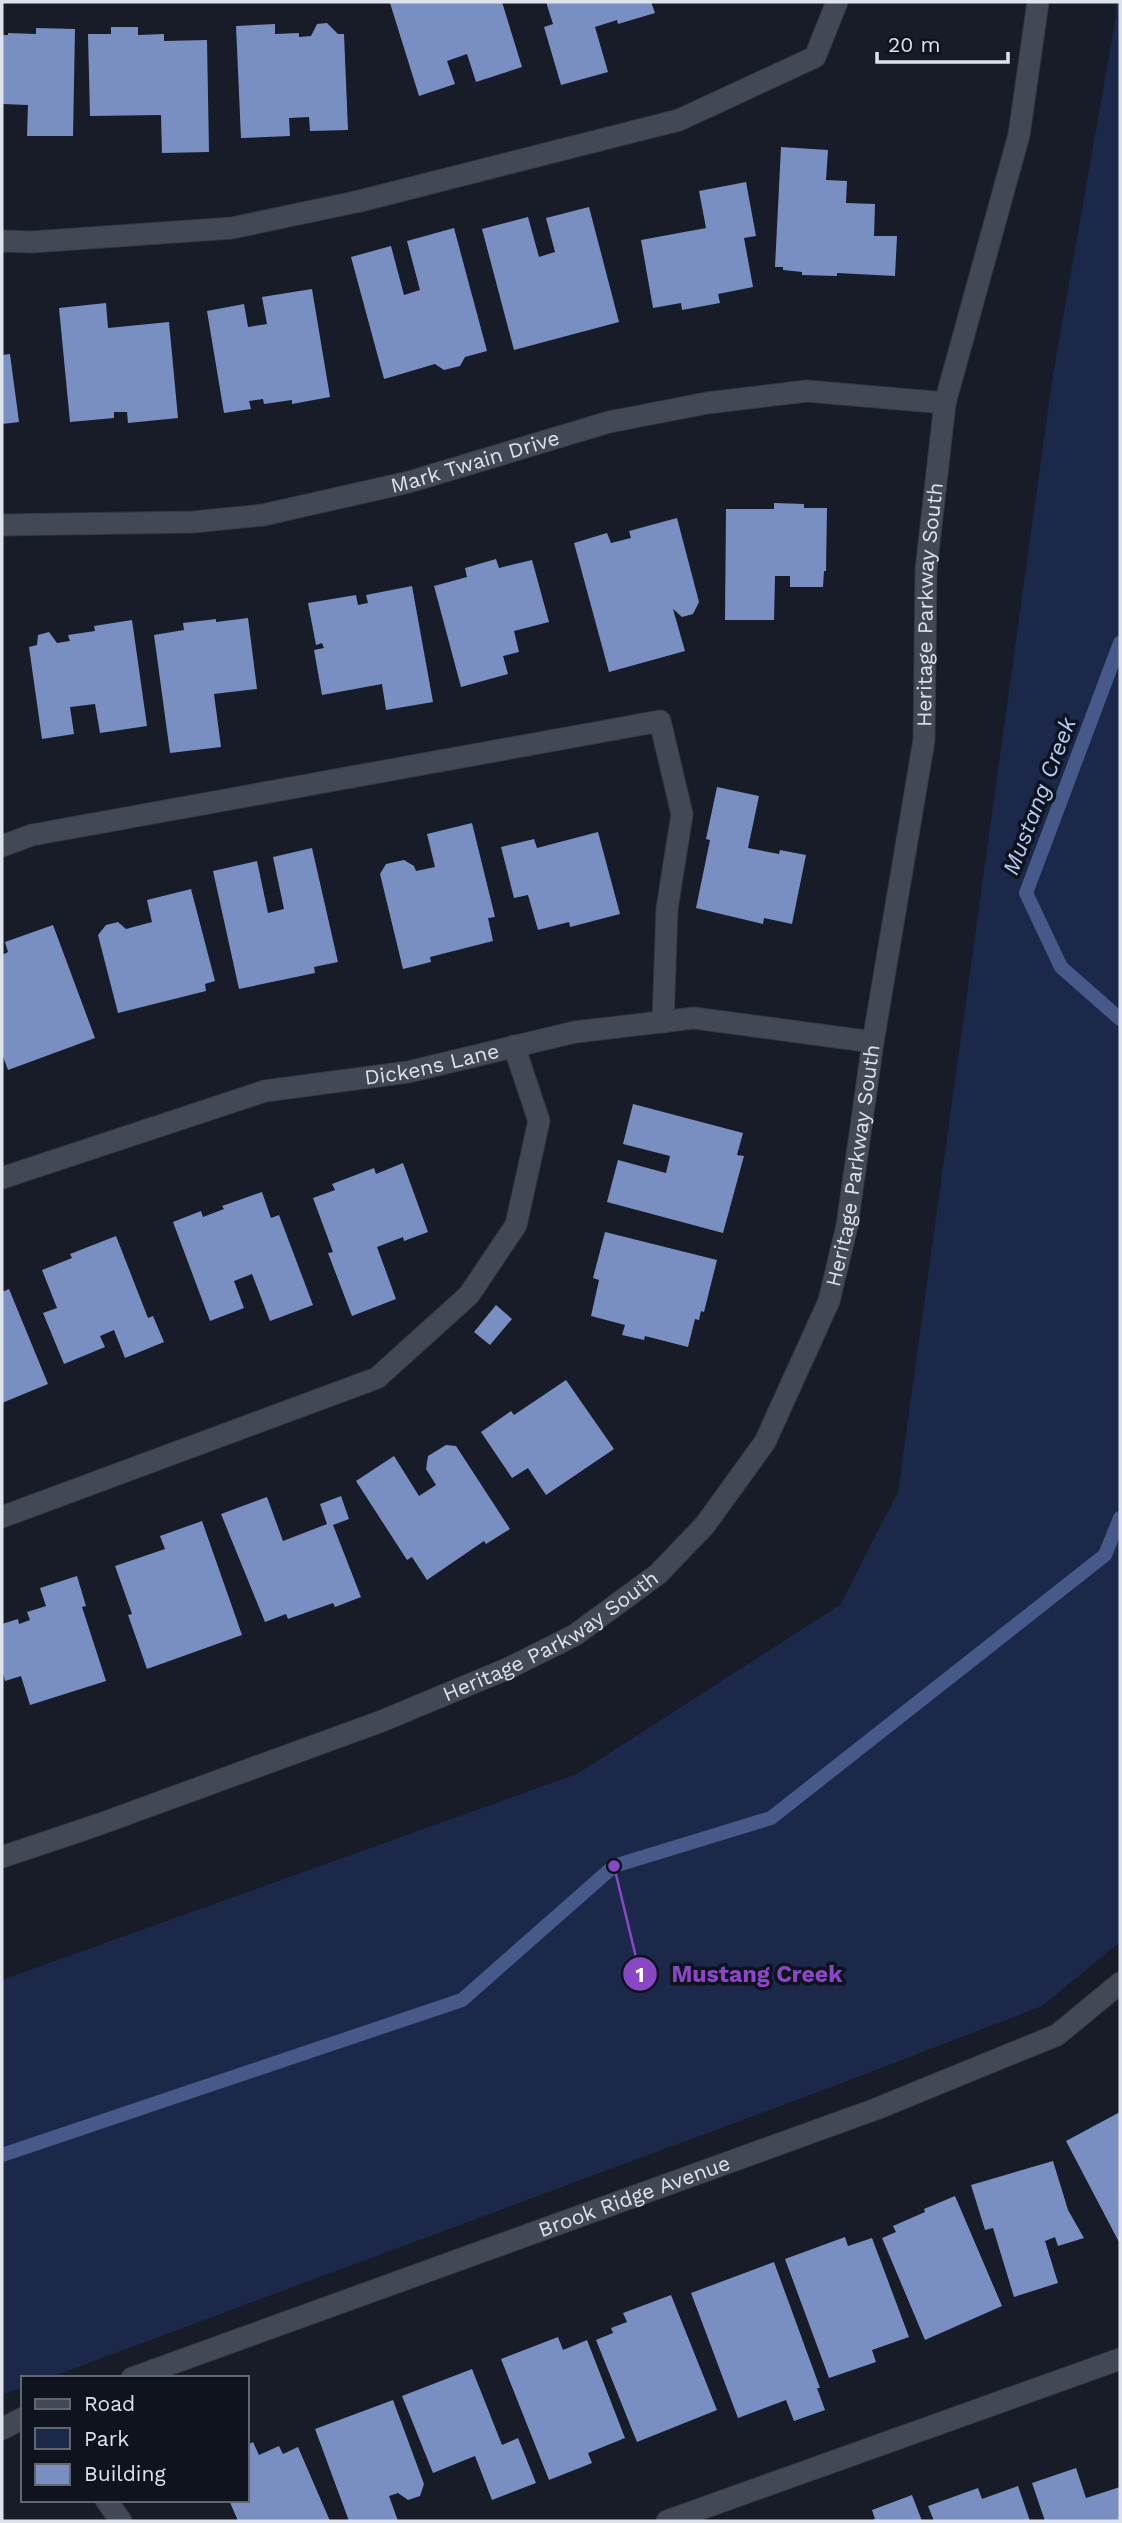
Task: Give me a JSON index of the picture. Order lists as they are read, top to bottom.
{
  "streets": {
    "street": [
      "Mark Twain Drive",
      "Heritage Parkway South",
      "Dickens Lane",
      "Brook Ridge Avenue"
    ]
  },
  "crossings": [
    ["Mark Twain Drive", "Heritage Parkway South"],
    ["Heritage Parkway South", "Dickens Lane"]
  ],
  "water": ["Mustang Creek"],
  "places": ["Mustang Creek"],
  "legend": ["Road", "Park", "Building"],
  "scale_bar": "20 m"
}
